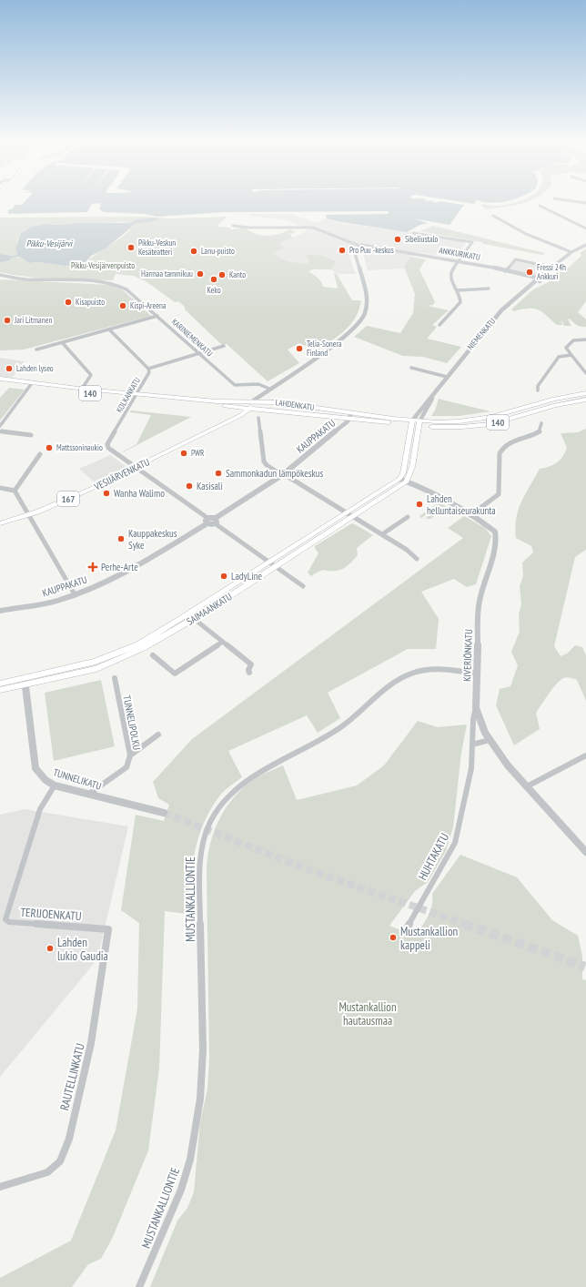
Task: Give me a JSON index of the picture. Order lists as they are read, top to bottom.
{
  "streets": {
    "main road": [
      "140",
      "LAHDENKATU",
      "VESIJÄRVENKATU",
      "167",
      "SAIMAANKATU"
    ],
    "street": [
      "ANKKURIKATU",
      "NIEMENKATU",
      "KARINIEMENKATU",
      "KOLKANKATU",
      "KAUPPAKATU",
      "KIVERIÖNKATU",
      "TUNNELIPOLKU",
      "TUNNELIKATU",
      "HUHTAKATU",
      "MUSTANKALLIONTIE",
      "TERIJOENKATU",
      "RAUTELLINKATU"
    ]
  },
  "crossings": [
    ["ANKKURIKATU", "NIEMENKATU"],
    ["ANKKURIKATU", "VESIJÄRVENKATU"],
    ["NIEMENKATU", "LAHDENKATU"],
    ["KARINIEMENKATU", "VESIJÄRVENKATU"],
    ["KOLKANKATU", "LAHDENKATU"],
    ["KOLKANKATU", "VESIJÄRVENKATU"],
    ["LAHDENKATU", "KAUPPAKATU"],
    ["LAHDENKATU", "VESIJÄRVENKATU"],
    ["SAIMAANKATU", "KIVERIÖNKATU"],
    ["SAIMAANKATU", "TUNNELIKATU"],
    ["KIVERIÖNKATU", "HUHTAKATU"],
    ["KIVERIÖNKATU", "MUSTANKALLIONTIE"],
    ["TUNNELIPOLKU", "TUNNELIKATU"],
    ["TUNNELIKATU", "TERIJOENKATU"],
    ["TERIJOENKATU", "RAUTELLINKATU"]
  ],
  "water": ["Pikku-Vesijärvi"],
  "parks": ["Pikku-Vesijärvenpuisto", "Mustankallion hautausmaa"],
  "places": {
    "other": [
      "Sibeliustalo",
      "Pikku-Veskun Kesäteatteri",
      "Pro Puu -keskus",
      "Lanu-puisto",
      "Fressi 24h Ankkuri",
      "Harmaa tammikuu",
      "Kanto",
      "Keko",
      "Kisapuisto",
      "Kispi-Areena",
      "Jari Litmanen",
      "Telia-Sonera Finland",
      "Lahden lyseo",
      "Mattssoninaukio",
      "PWR",
      "Sammonkadun lämpökeskus",
      "Kasisali",
      "Wanha Walimo",
      "Lahden helluntaiseurakunta",
      "Kauppakeskus Syke",
      "LadyLine",
      "Mustankallion kappeli",
      "Lahden lukio Gaudia"
    ],
    "health": ["Perhe-Arte"]
  }
}
